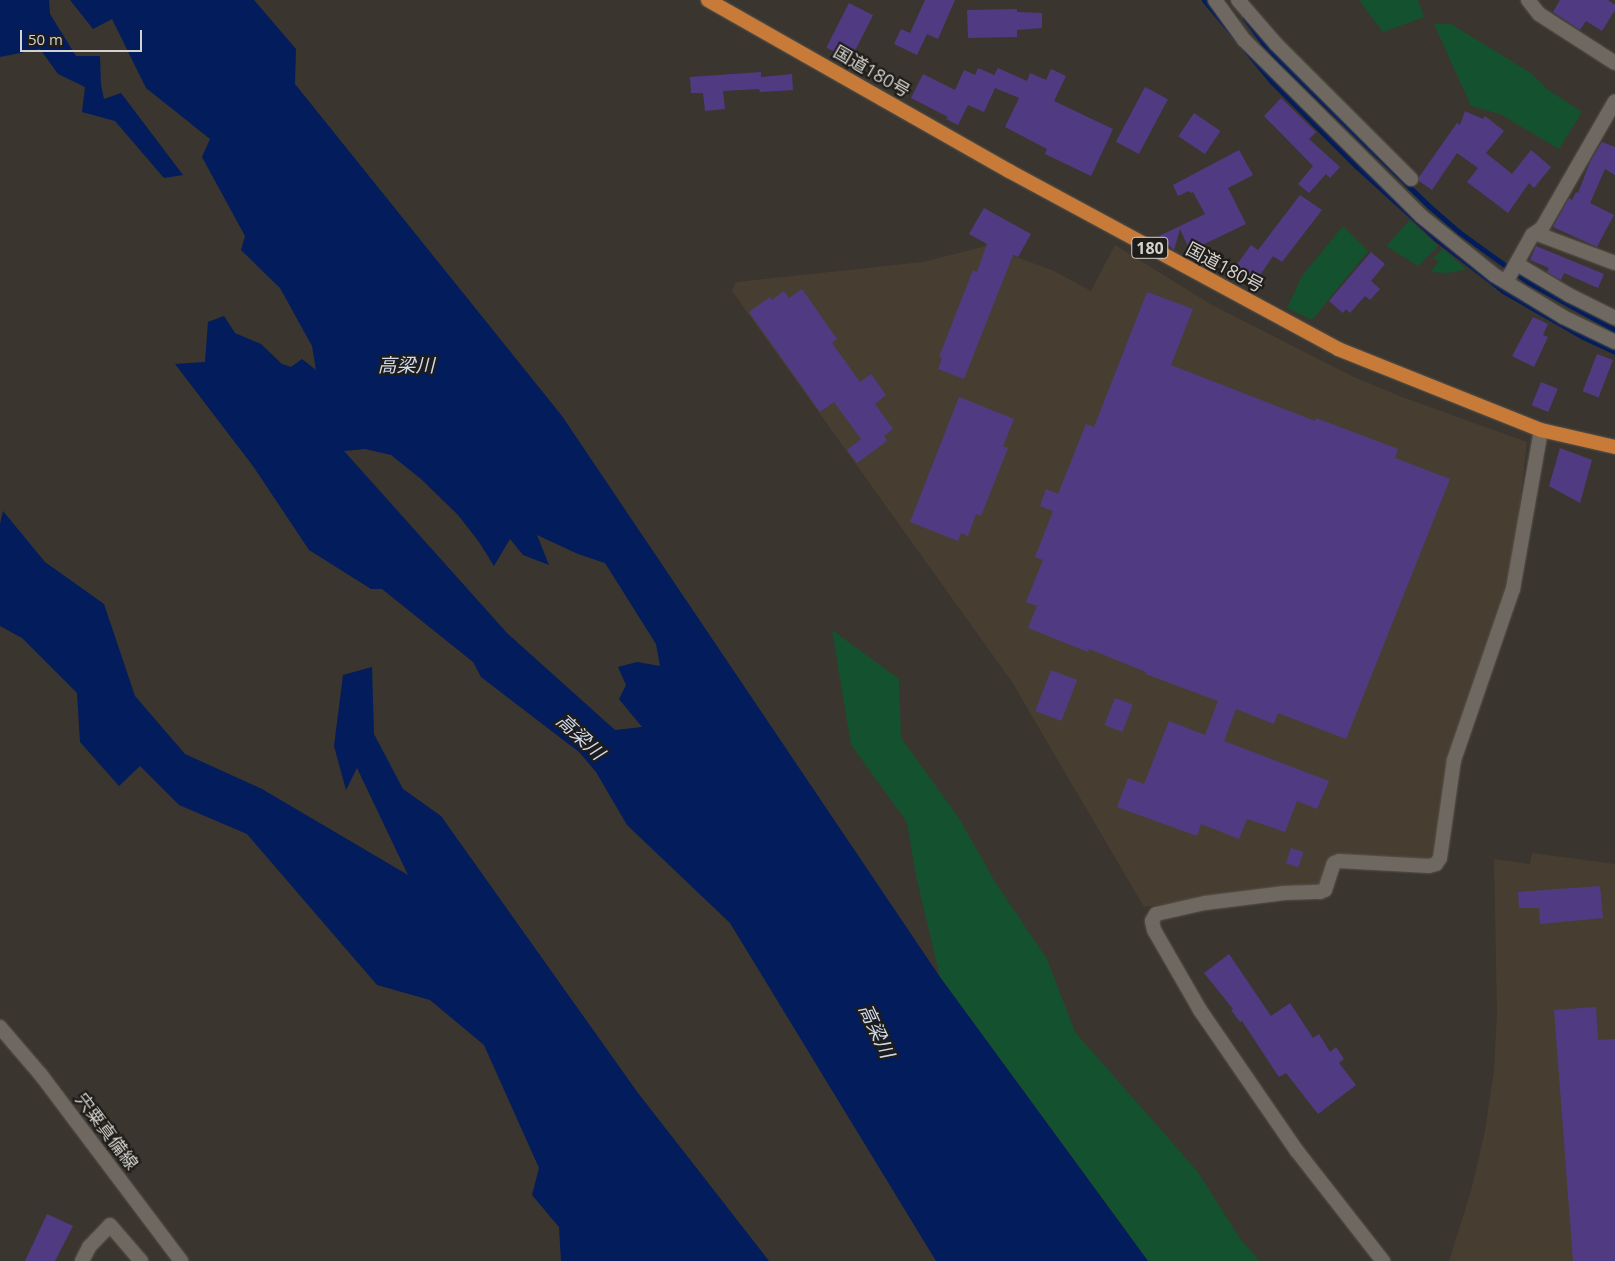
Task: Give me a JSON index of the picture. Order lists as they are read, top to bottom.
{
  "streets": {
    "highway": ["国道180号", "180"],
    "street": ["宍粟真備線"]
  },
  "water": ["高梁川"],
  "scale_bar": "50 m"
}
